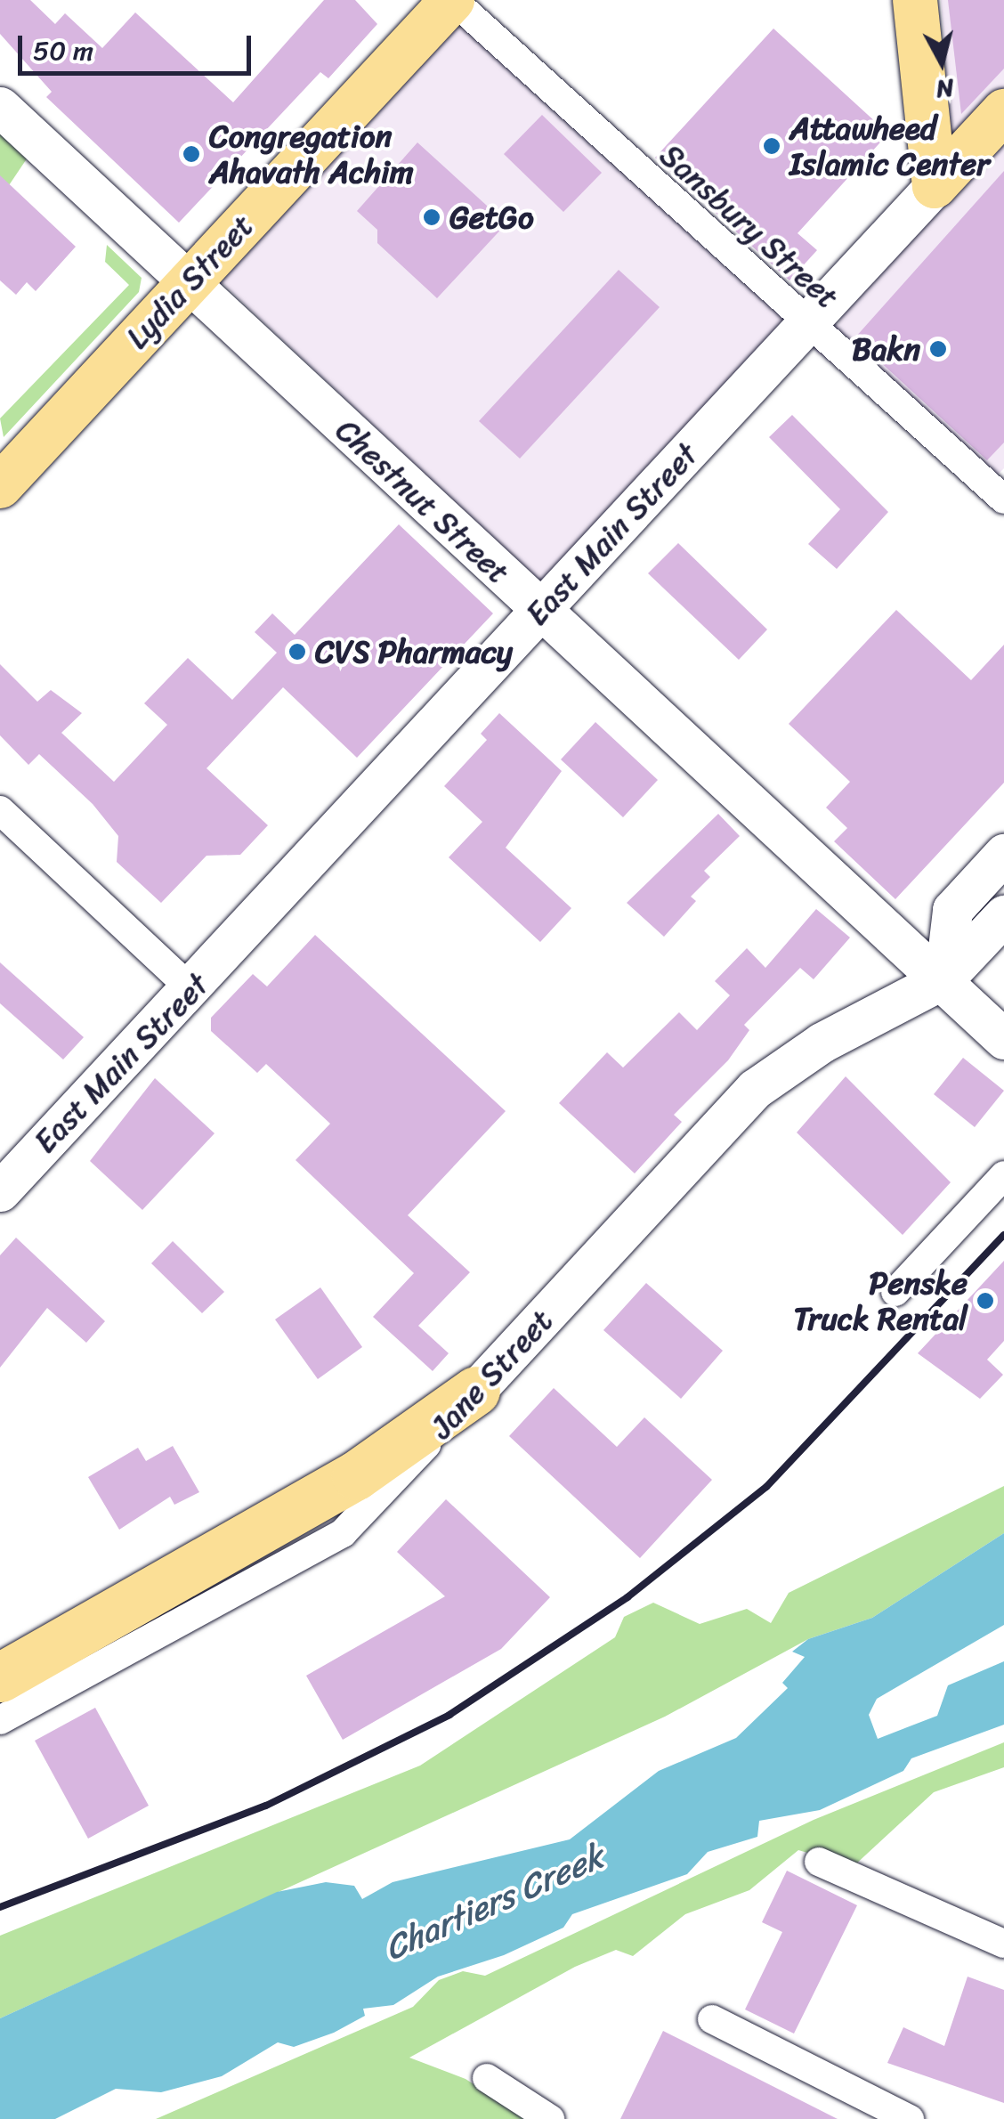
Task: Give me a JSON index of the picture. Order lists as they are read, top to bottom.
{
  "streets": {
    "main road": [
      "Lydia Street",
      "Chestnut Street",
      "East Main Street",
      "Jane Street"
    ],
    "street": ["Sansbury Street"]
  },
  "crossings": [
    ["Sansbury Street", "Lydia Street"],
    ["Sansbury Street", "East Main Street"],
    ["Lydia Street", "Chestnut Street"],
    ["Chestnut Street", "East Main Street"],
    ["Chestnut Street", "Jane Street"]
  ],
  "water": ["Chartiers Creek"],
  "places": [
    "Attawheed Islamic Center",
    "Congregation Ahavath Achim",
    "GetGo",
    "Bakn",
    "CVS Pharmacy",
    "Penske Truck Rental"
  ],
  "scale_bar": "50 m",
  "north": "bottom"
}
